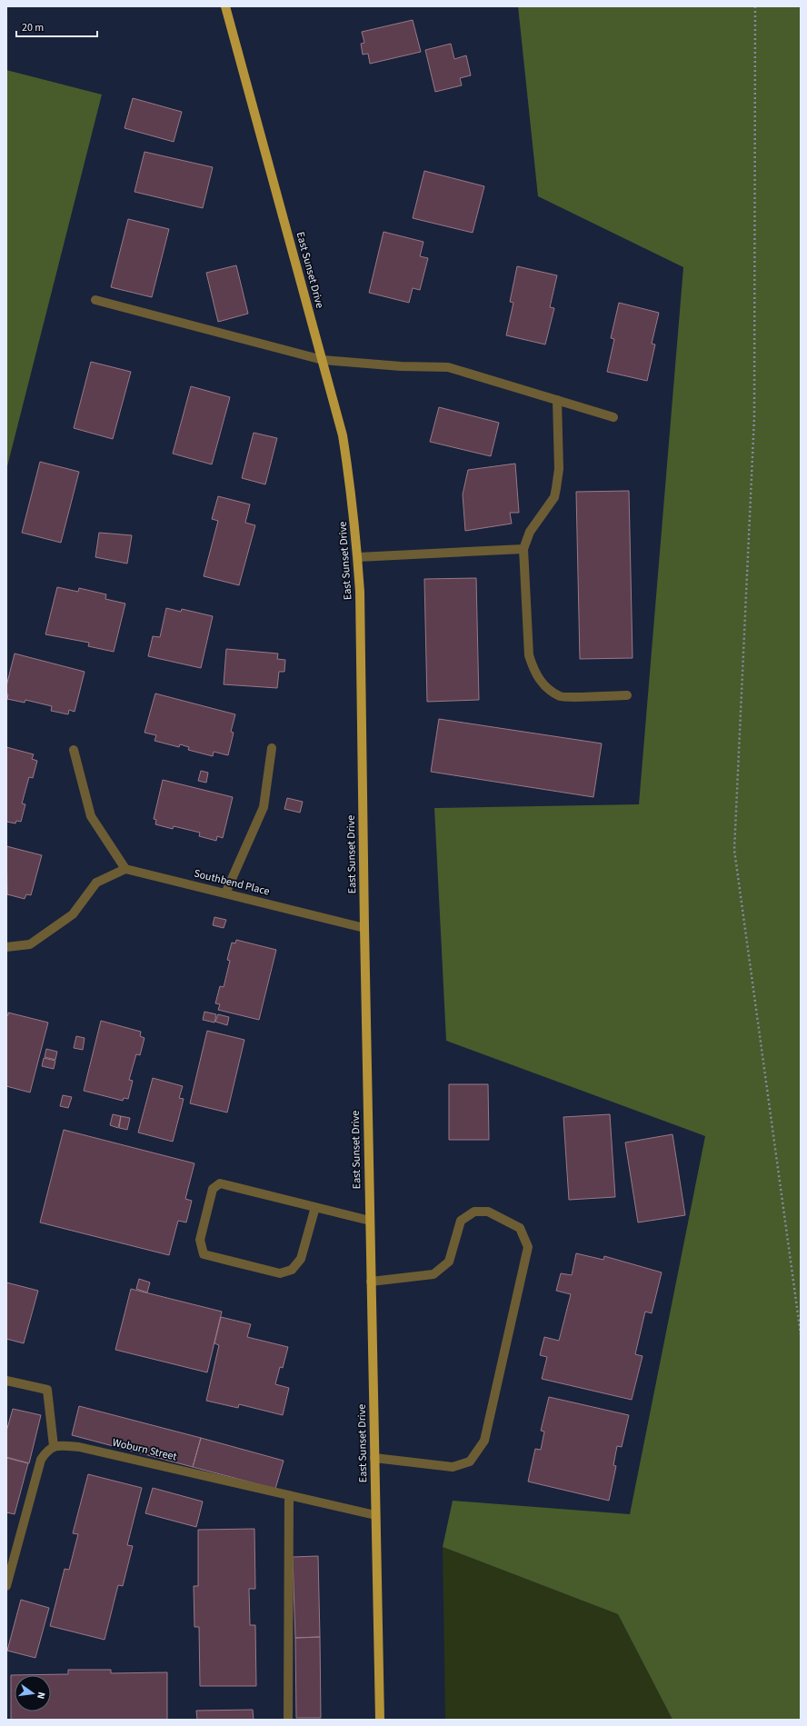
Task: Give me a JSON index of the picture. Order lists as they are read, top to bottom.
{
  "streets": {
    "main road": ["East Sunset Drive"],
    "street": ["Southbend Place", "Woburn Street"]
  },
  "crossings": [
    ["East Sunset Drive", "Southbend Place"],
    ["East Sunset Drive", "Woburn Street"]
  ],
  "scale_bar": "20 m",
  "north": "right"
}
